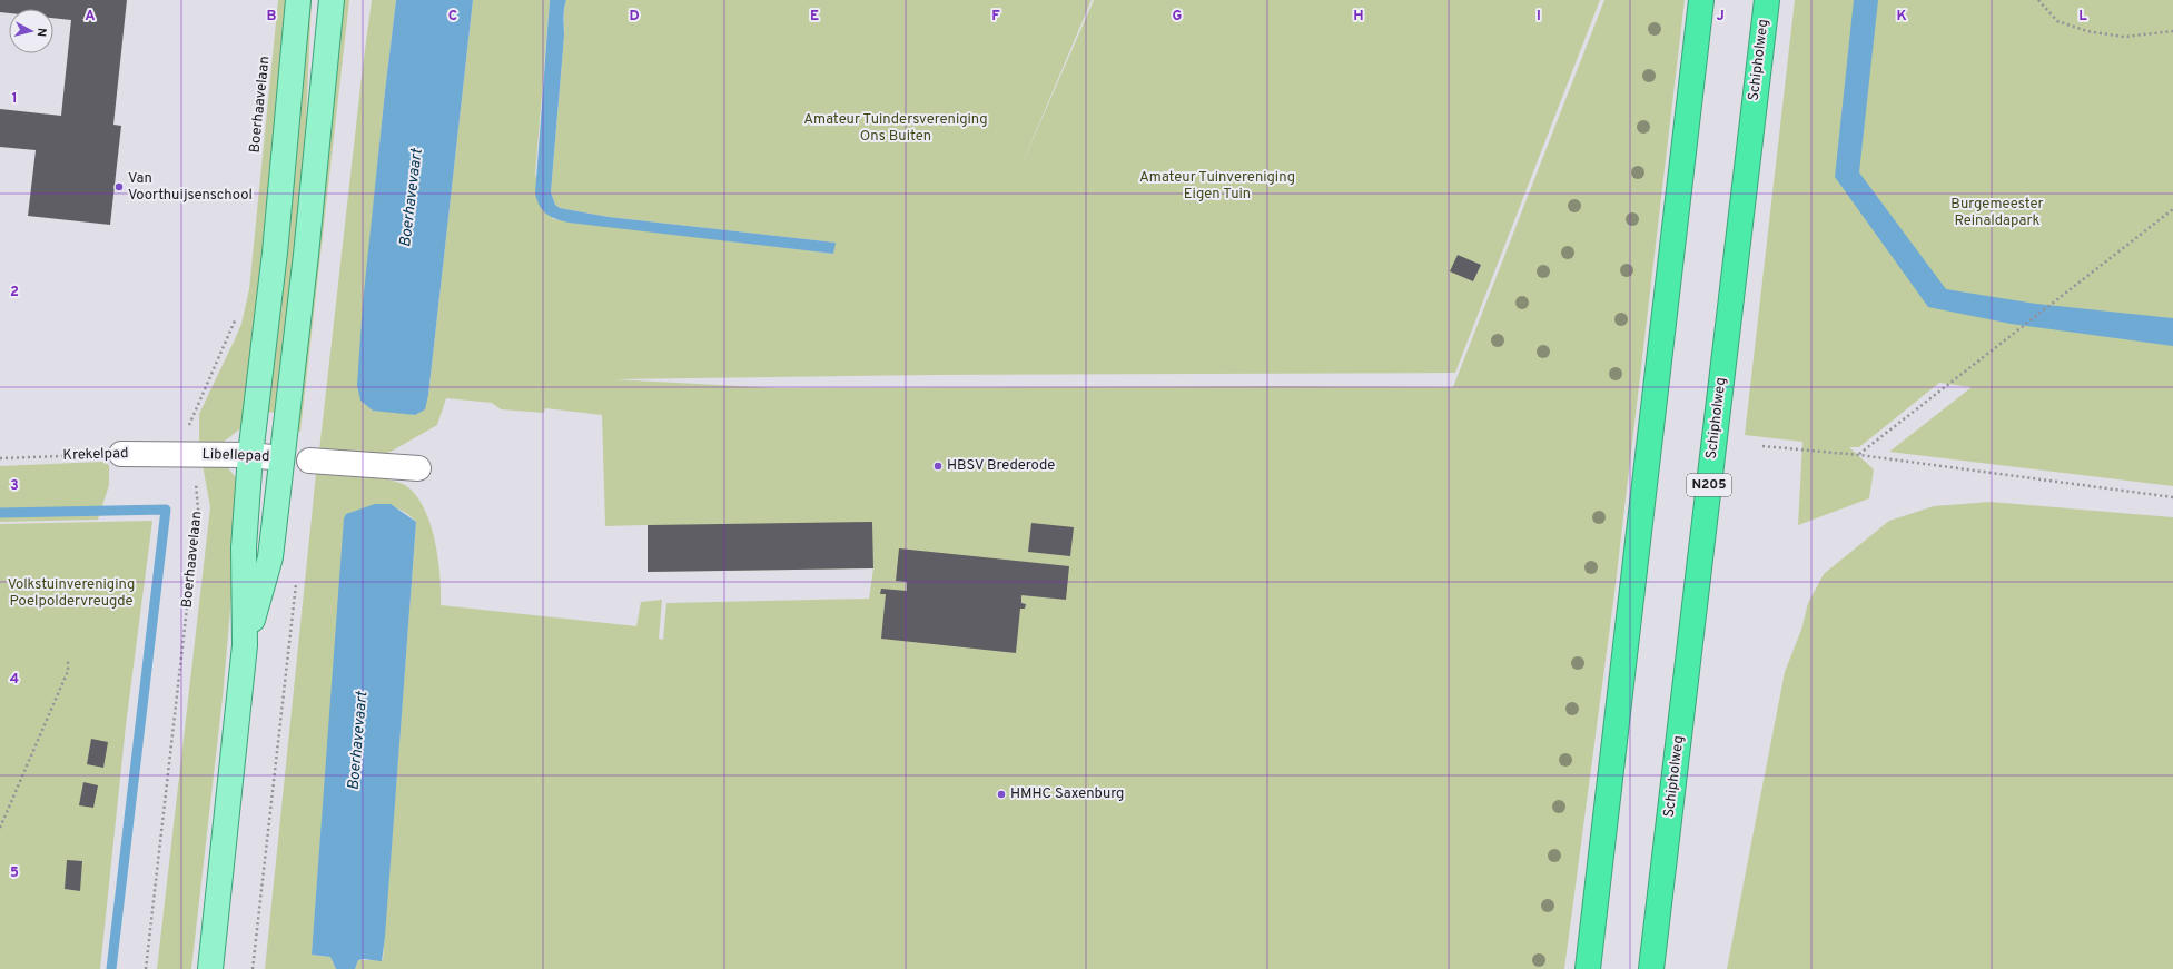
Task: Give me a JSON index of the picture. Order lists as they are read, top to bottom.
{
  "streets": {
    "highway": ["Schipholweg", "N205"],
    "main road": ["Boerhaavelaan"],
    "street": ["Krekelpad", "Libellepad"]
  },
  "crossings": [
    ["Boerhaavelaan", "Krekelpad"],
    ["Boerhaavelaan", "Libellepad"],
    ["Krekelpad", "Libellepad"]
  ],
  "water": ["Boerhavevaart"],
  "parks": [
    "Amateur Tuindersvereniging Ons Buiten",
    "Amateur Tuinvereniging Eigen Tuin",
    "Burgemeester Reinaldapark",
    "Volkstuinvereniging Poelpoldervreugde"
  ],
  "places": ["Van Voorthuijsenschool", "HBSV Brederode", "HMHC Saxenburg"],
  "north": "right",
  "grid": {
    "columns": [
      "A",
      "B",
      "C",
      "D",
      "E",
      "F",
      "G",
      "H",
      "I",
      "J",
      "K",
      "L"
    ],
    "rows": [
      "1",
      "2",
      "3",
      "4",
      "5"
    ]
  }
}
